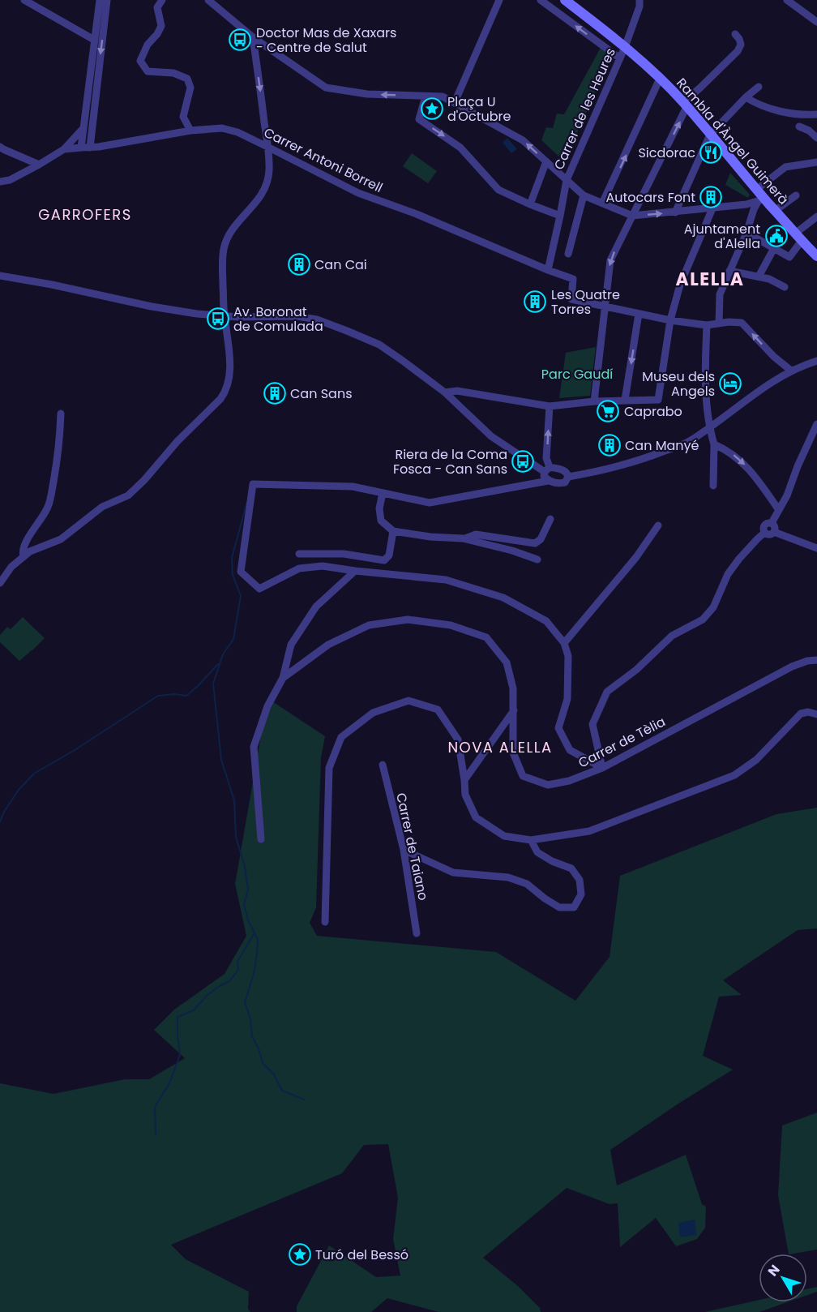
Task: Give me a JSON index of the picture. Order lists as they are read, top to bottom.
{
  "streets": {
    "main road": ["Rambla d'Àngel Guimerà"],
    "street": [
      "Carrer de les Heures",
      "Carrer Antoni Borrell",
      "Carrer de Tèlia",
      "Carrer de Taiano"
    ]
  },
  "crossings": [
    ["Carrer de les Heures", "Rambla d'Àngel Guimerà"],
    ["Carrer de les Heures", "Carrer Antoni Borrell"]
  ],
  "districts": ["GARROFERS", "ALELLA", "NOVA ALELLA"],
  "parks": ["Parc Gaudí"],
  "places": {
    "bus stop": ["Doctor Mas de Xaxars - Centre de Salut", "Av. Boronat de Comulada", "Riera de la Coma Fosca - Can Sans"],
    "place": ["Plaça U d'Octubre", "Turó del Bessó"],
    "restaurant": ["Sicdorac"],
    "building": [
      "Autocars Font",
      "Can Cai",
      "Les Quatre Torres",
      "Can Sans",
      "Can Manyé"
    ],
    "public building": ["Ajuntament d'Alella"],
    "hotel": ["Museu dels Angels"],
    "supermarket": ["Caprabo"]
  },
  "north": "top left"
}
